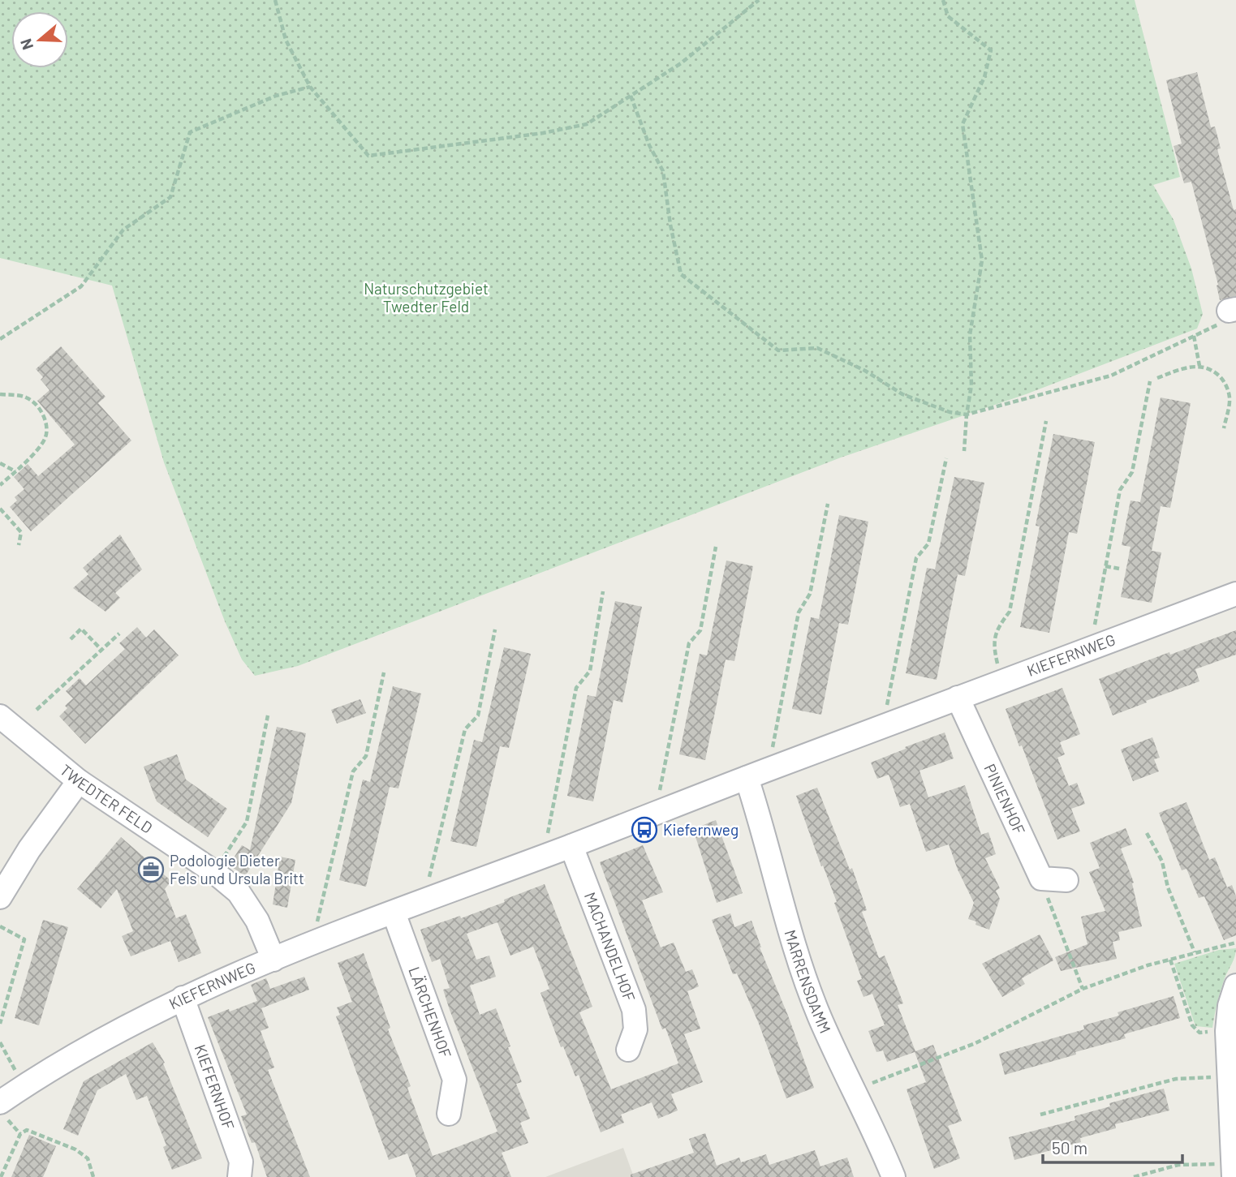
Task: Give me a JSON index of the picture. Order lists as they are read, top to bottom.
{
  "streets": {
    "street": [
      "KIEFERNWEG",
      "TWEDTER FELD",
      "PINIENHOF",
      "MACHANDELHOF",
      "MARRENSDAMM",
      "LÄRCHENHOF",
      "KIEFERNHOF"
    ]
  },
  "crossings": [
    ["KIEFERNWEG", "TWEDTER FELD"],
    ["KIEFERNWEG", "PINIENHOF"],
    ["KIEFERNWEG", "MACHANDELHOF"],
    ["KIEFERNWEG", "MARRENSDAMM"],
    ["KIEFERNWEG", "LÄRCHENHOF"],
    ["KIEFERNWEG", "KIEFERNHOF"]
  ],
  "parks": ["Naturschutzgebiet Twedter Feld"],
  "places": {
    "bus stop": ["Kiefernweg"],
    "office": ["Podologie Dieter Fels und Ursula Britt"]
  },
  "scale_bar": "50 m",
  "north": "left"
}
